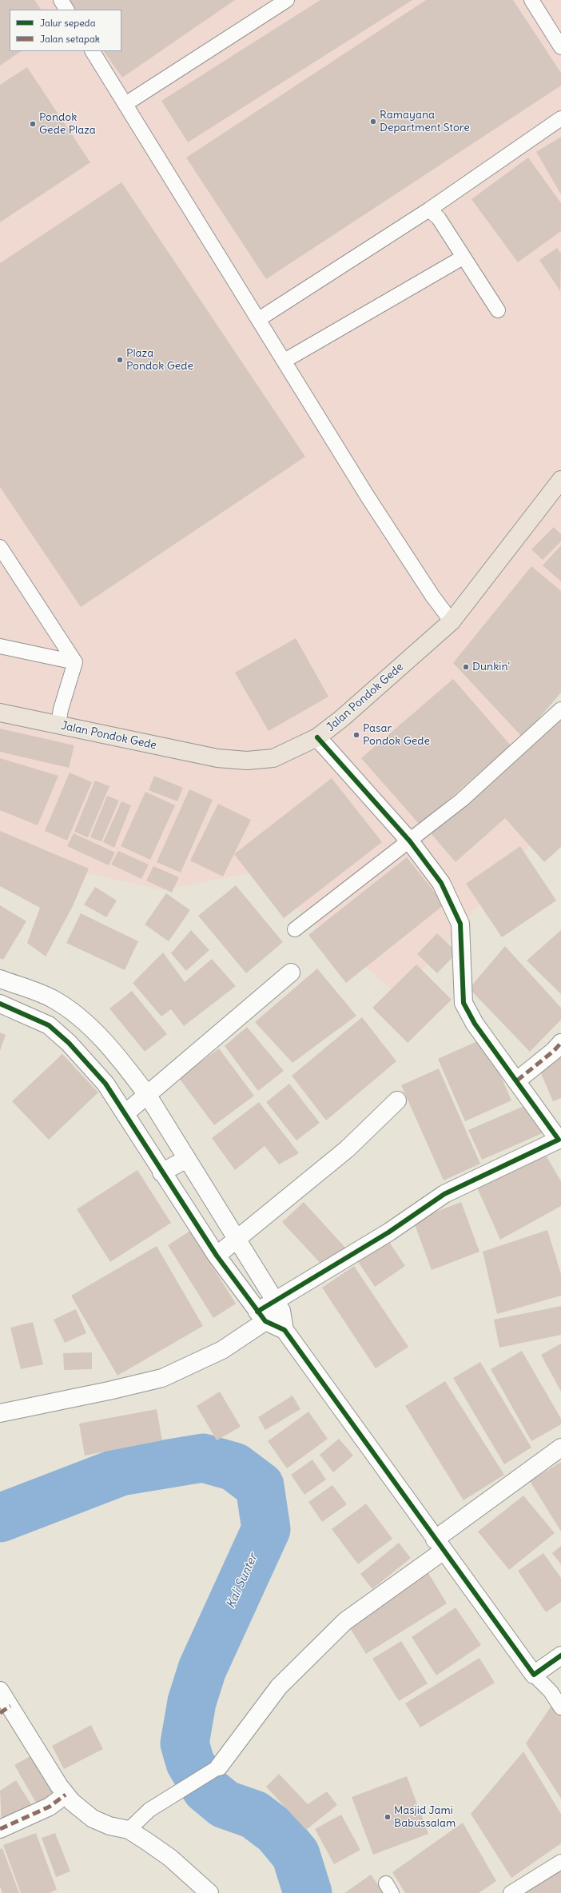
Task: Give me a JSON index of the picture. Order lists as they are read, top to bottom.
{
  "streets": {
    "main road": ["Jalan Pondok Gede"]
  },
  "water": ["Kali Sunter"],
  "places": [
    "Ramayana Department Store",
    "Pondok Gede Plaza",
    "Plaza Pondok Gede",
    "Dunkin'",
    "Pasar Pondok Gede",
    "Masjid Jami Babussalam"
  ],
  "legend": ["Jalur sepeda", "Jalan setapak"]
}
